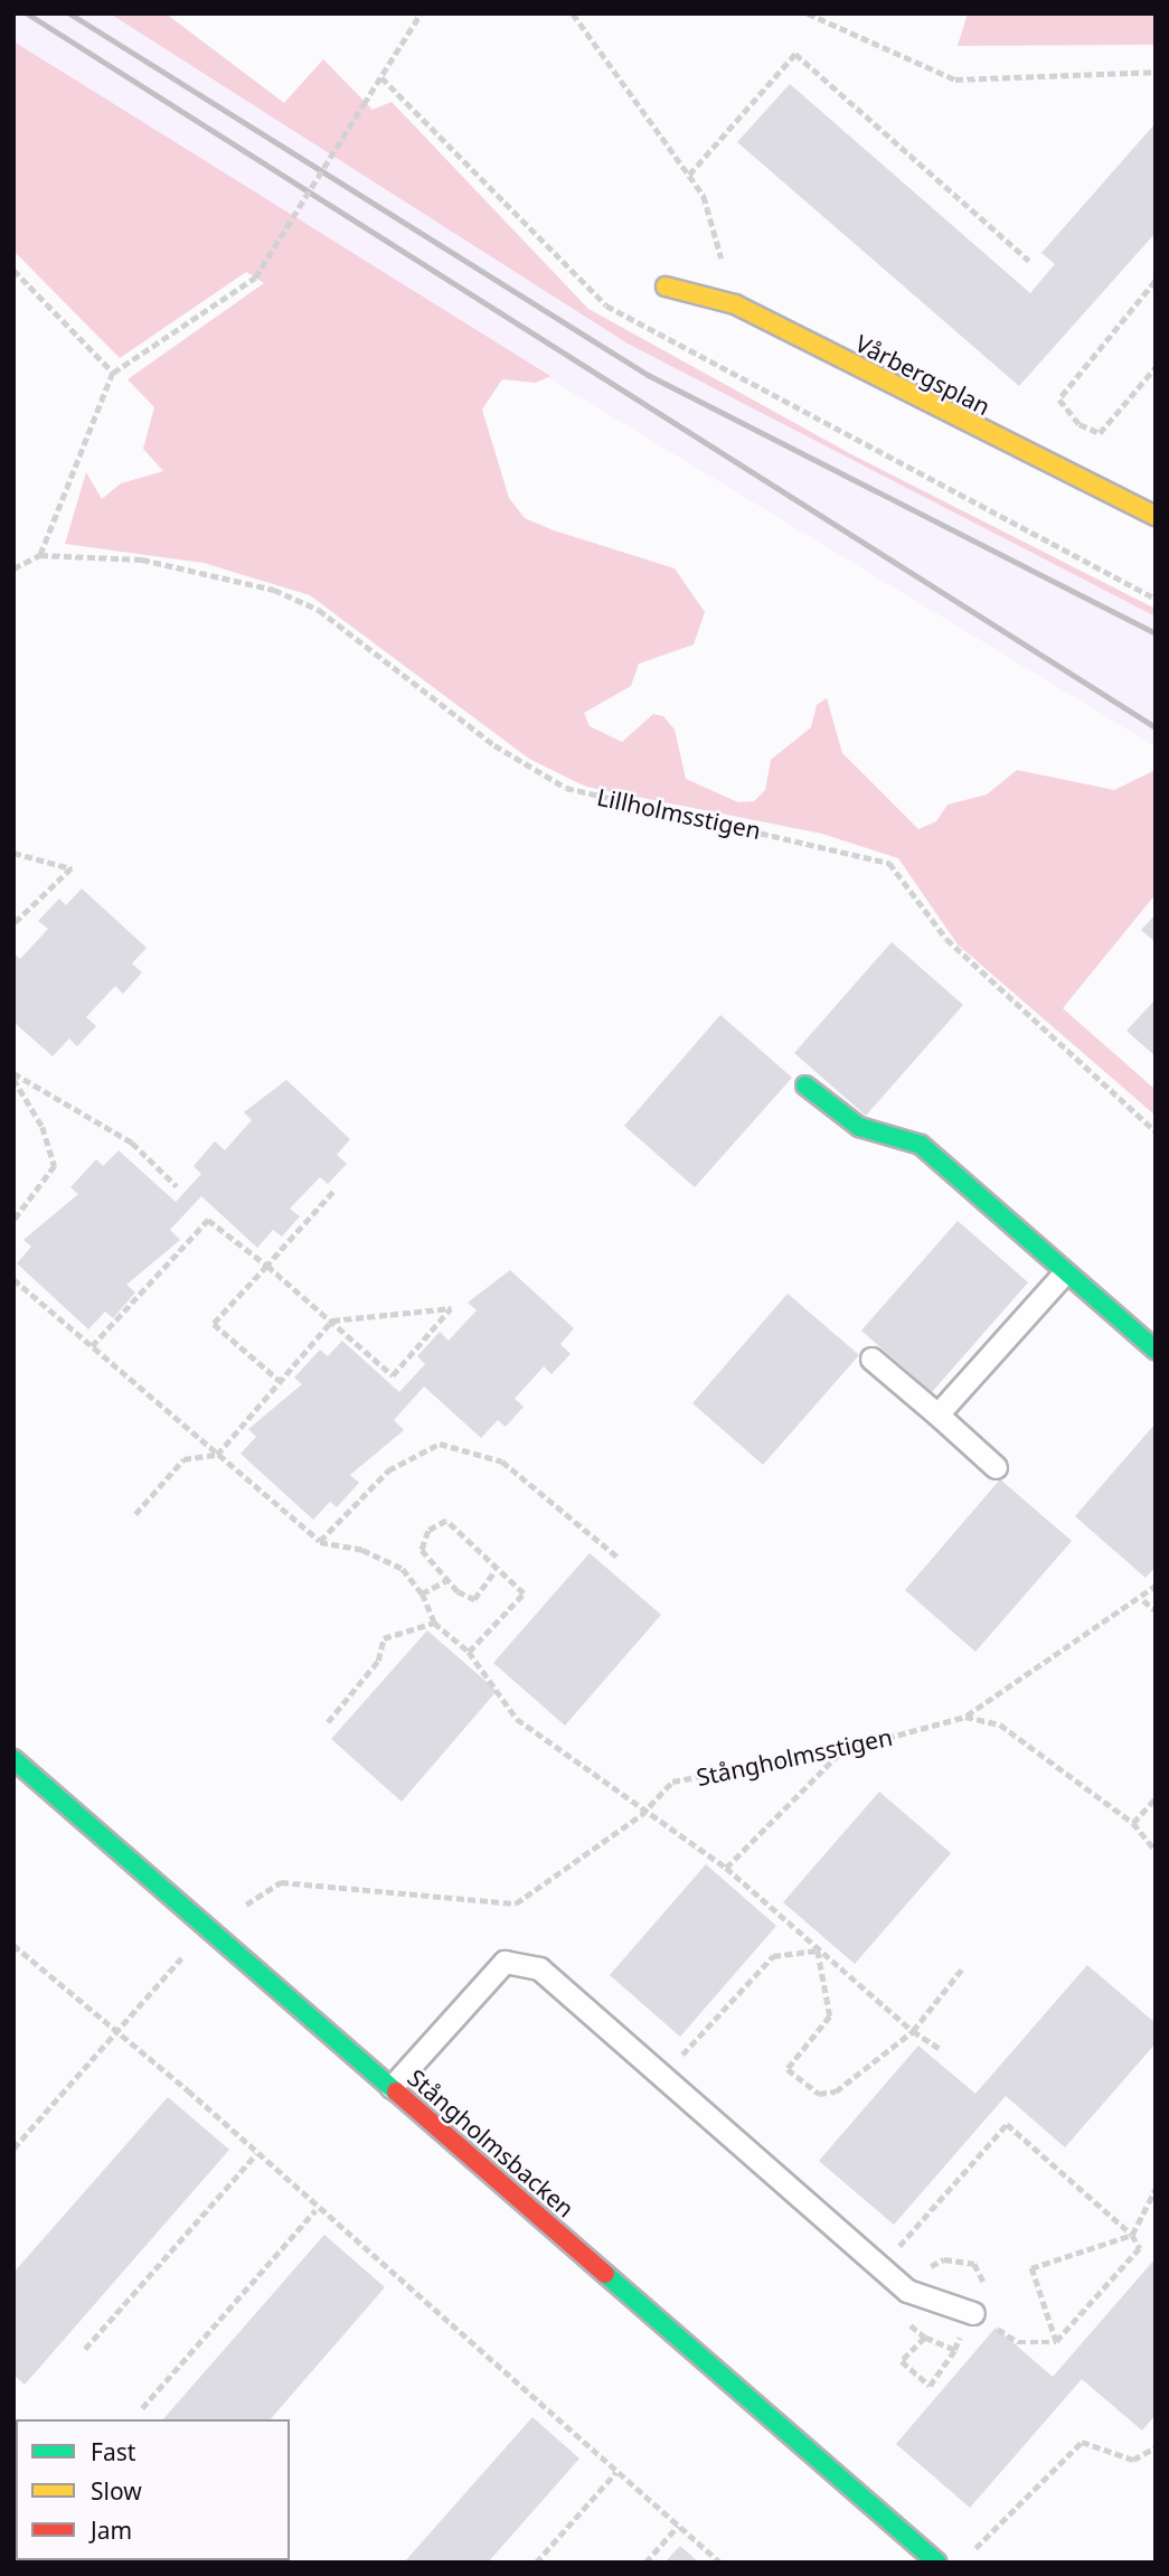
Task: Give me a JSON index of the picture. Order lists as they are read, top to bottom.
{
  "streets": {
    "street": ["Vårbergsplan", "Stångholmsbacken"],
    "path": ["Lillholmsstigen", "Stångholmsstigen"]
  },
  "crossings": [
    ["Stångholmsstigen", "Stångholmsbacken"]
  ],
  "legend": ["Fast", "Slow", "Jam"]
}
